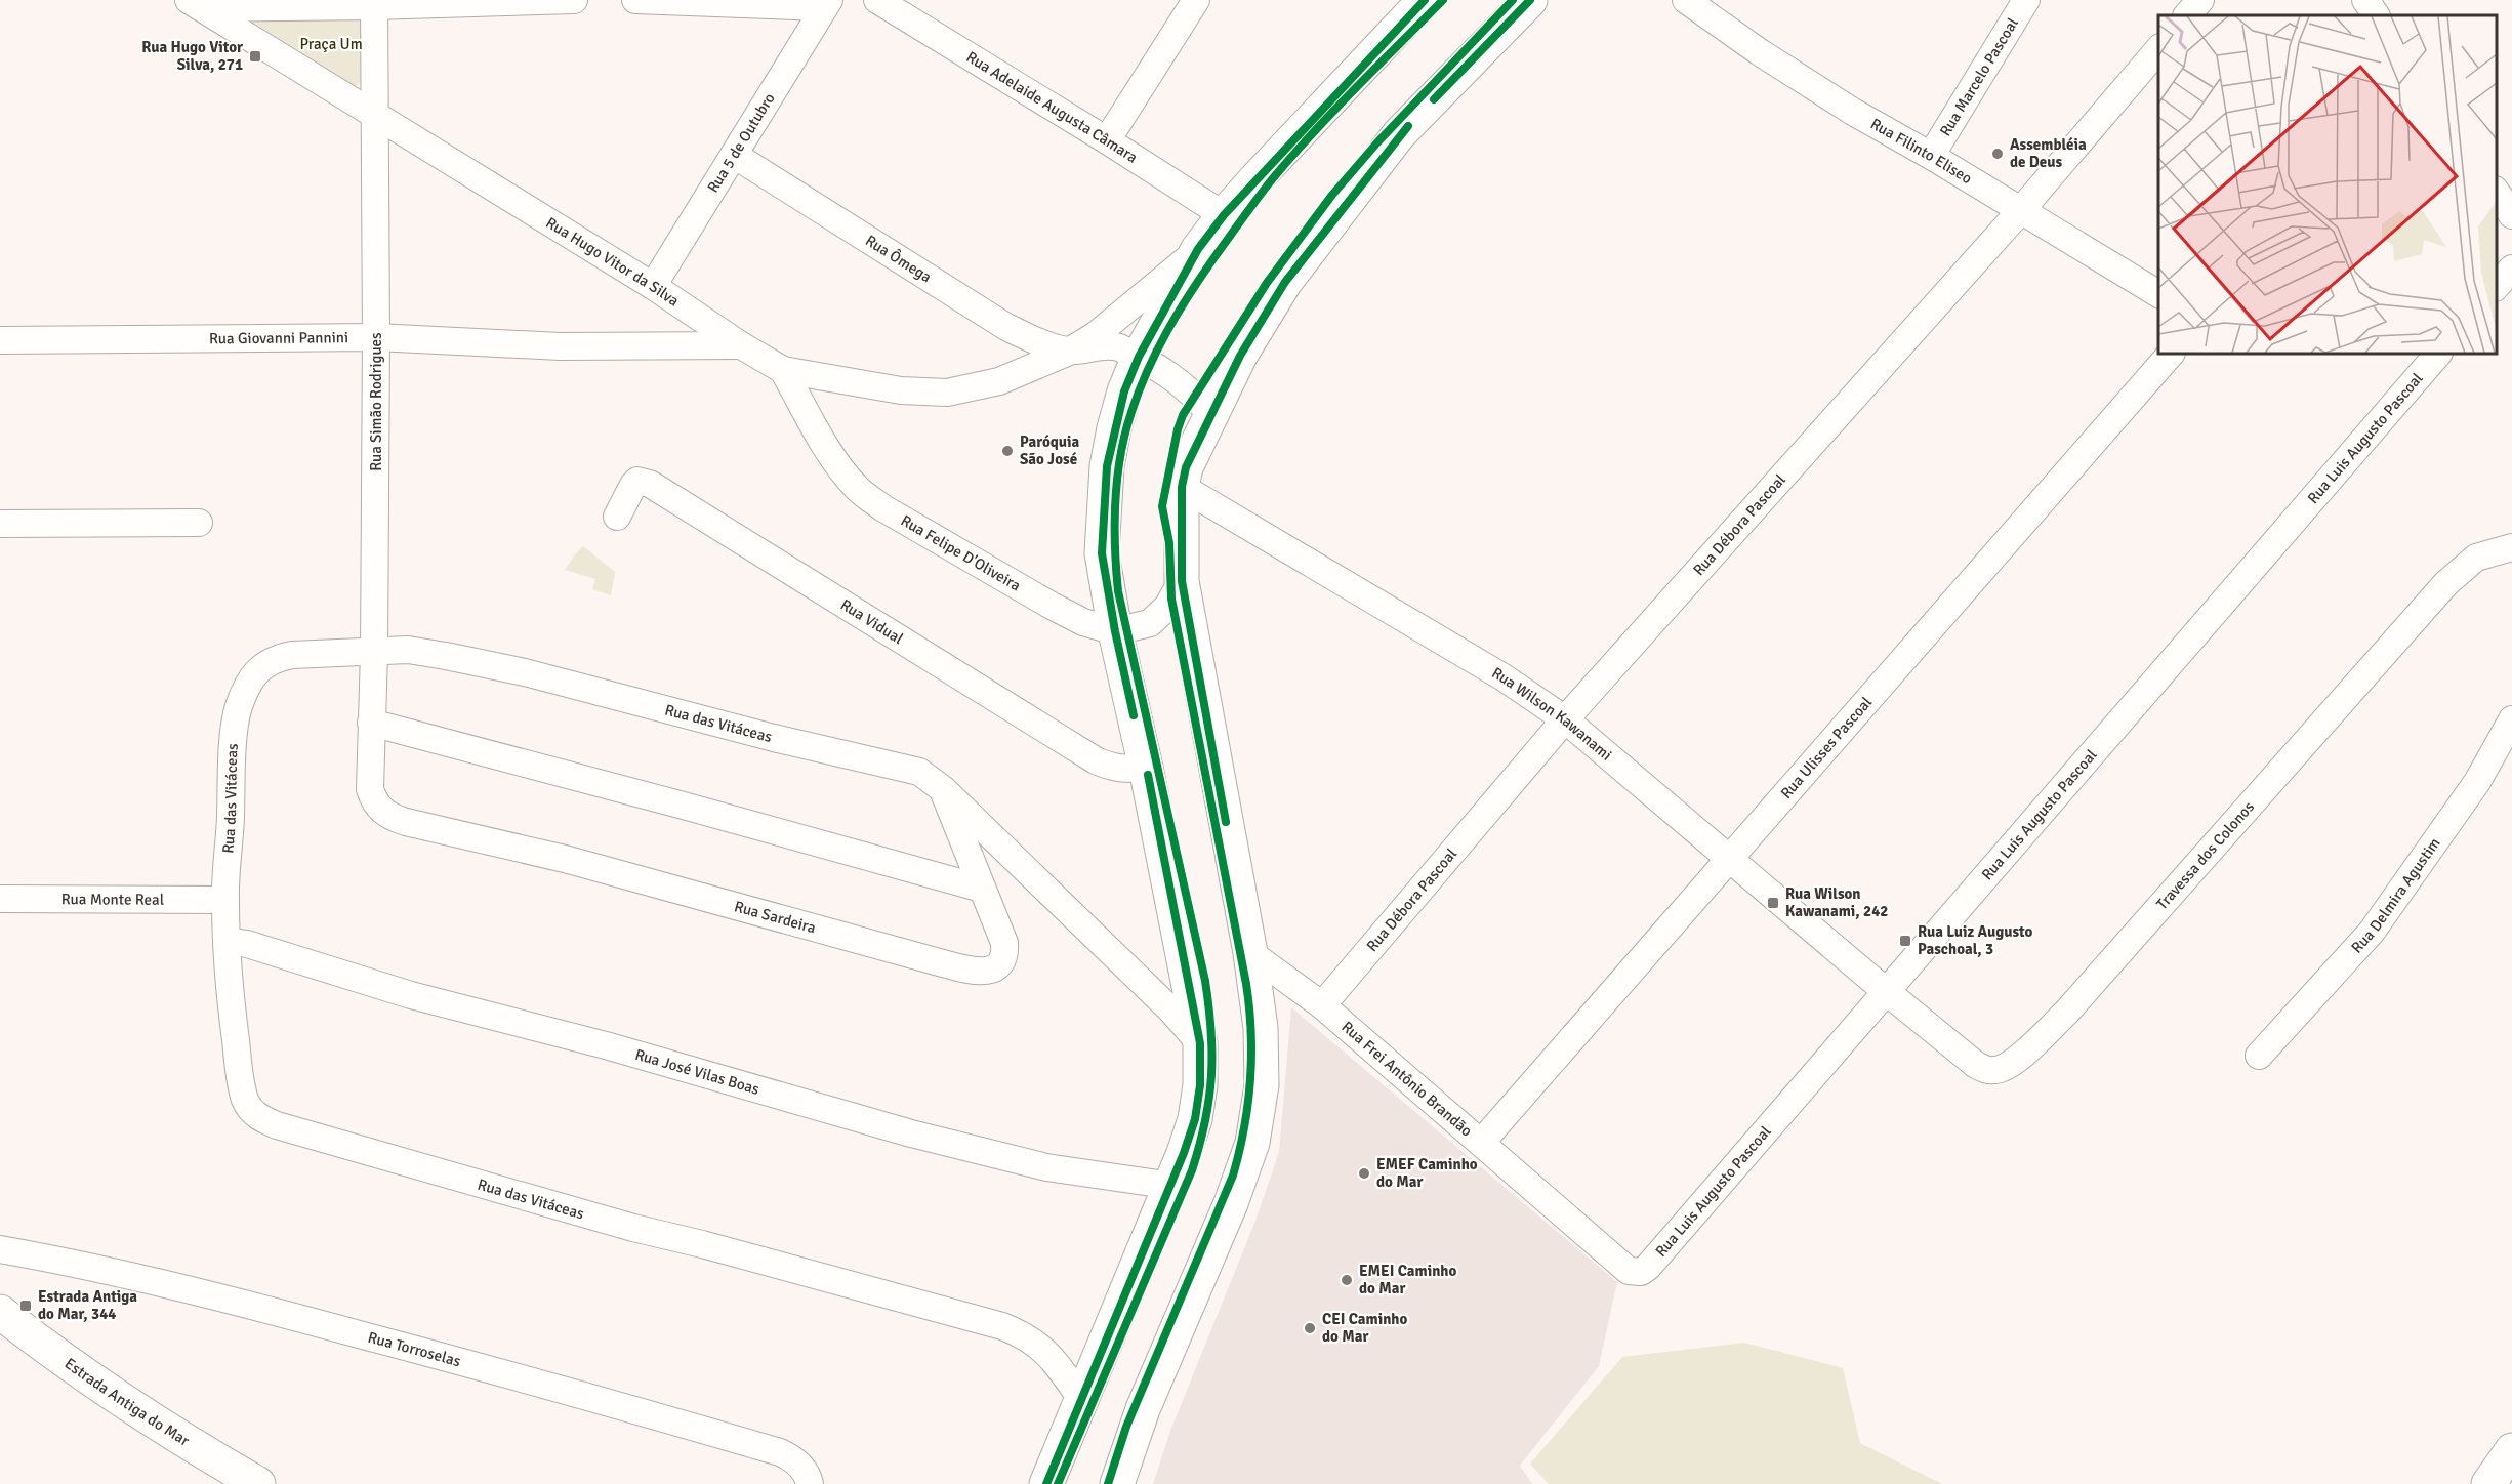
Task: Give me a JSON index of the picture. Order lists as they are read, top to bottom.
{
  "streets": {
    "main road": ["Estrada Antiga do Mar"],
    "street": [
      "Rua Marcelo Pascoal",
      "Rua Adelaide Augusta Câmara",
      "Rua 5 de Outubro",
      "Rua Filinto Eliseo",
      "Rua Ômega",
      "Rua Hugo Vitor da Silva",
      "Rua Giovanni Pannini",
      "Rua Simão Rodrigues",
      "Rua Luis Augusto Pascoal",
      "Rua Débora Pascoal",
      "Rua Felipe D'Oliveira",
      "Rua Vidual",
      "Rua Wilson Kawanami",
      "Rua das Vitáceas",
      "Rua Ulisses Pascoal",
      "Travessa dos Colonos",
      "Rua Delmira Agustim",
      "Rua Monte Real",
      "Rua Sardeira",
      "Rua José Vilas Boas",
      "Rua Frei Antônio Brandão",
      "Rua Torroselas"
    ]
  },
  "crossings": [
    ["Rua Marcelo Pascoal", "Rua Filinto Eliseo"],
    ["Rua 5 de Outubro", "Rua Ômega"],
    ["Rua 5 de Outubro", "Rua Hugo Vitor da Silva"],
    ["Rua Filinto Eliseo", "Rua Débora Pascoal"],
    ["Rua Ômega", "Rua Hugo Vitor da Silva"],
    ["Rua Hugo Vitor da Silva", "Rua Giovanni Pannini"],
    ["Rua Hugo Vitor da Silva", "Rua Simão Rodrigues"],
    ["Rua Hugo Vitor da Silva", "Rua Felipe D'Oliveira"],
    ["Rua Giovanni Pannini", "Rua Simão Rodrigues"],
    ["Rua Simão Rodrigues", "Rua das Vitáceas"],
    ["Rua Simão Rodrigues", "Rua Sardeira"],
    ["Rua Luis Augusto Pascoal", "Rua Wilson Kawanami"],
    ["Rua Luis Augusto Pascoal", "Travessa dos Colonos"],
    ["Rua Luis Augusto Pascoal", "Rua Frei Antônio Brandão"],
    ["Rua Débora Pascoal", "Rua Wilson Kawanami"],
    ["Rua Débora Pascoal", "Rua Frei Antônio Brandão"],
    ["Rua Wilson Kawanami", "Rua Ulisses Pascoal"],
    ["Rua Wilson Kawanami", "Travessa dos Colonos"],
    ["Rua das Vitáceas", "Rua Monte Real"],
    ["Rua das Vitáceas", "Rua Sardeira"],
    ["Rua das Vitáceas", "Rua José Vilas Boas"],
    ["Rua Ulisses Pascoal", "Rua Frei Antônio Brandão"]
  ],
  "parks": ["Praça Um"],
  "places": {
    "transit": [
      "Rua Hugo Vitor Silva, 271",
      "Rua Wilson Kawanami, 242",
      "Rua Luiz Augusto Paschoal, 3",
      "Estrada Antiga do Mar, 344"
    ],
    "other": [
      "Assembléia de Deus",
      "Paróquia São José",
      "EMEF Caminho do Mar",
      "EMEI Caminho do Mar",
      "CEI Caminho do Mar"
    ]
  }
}
